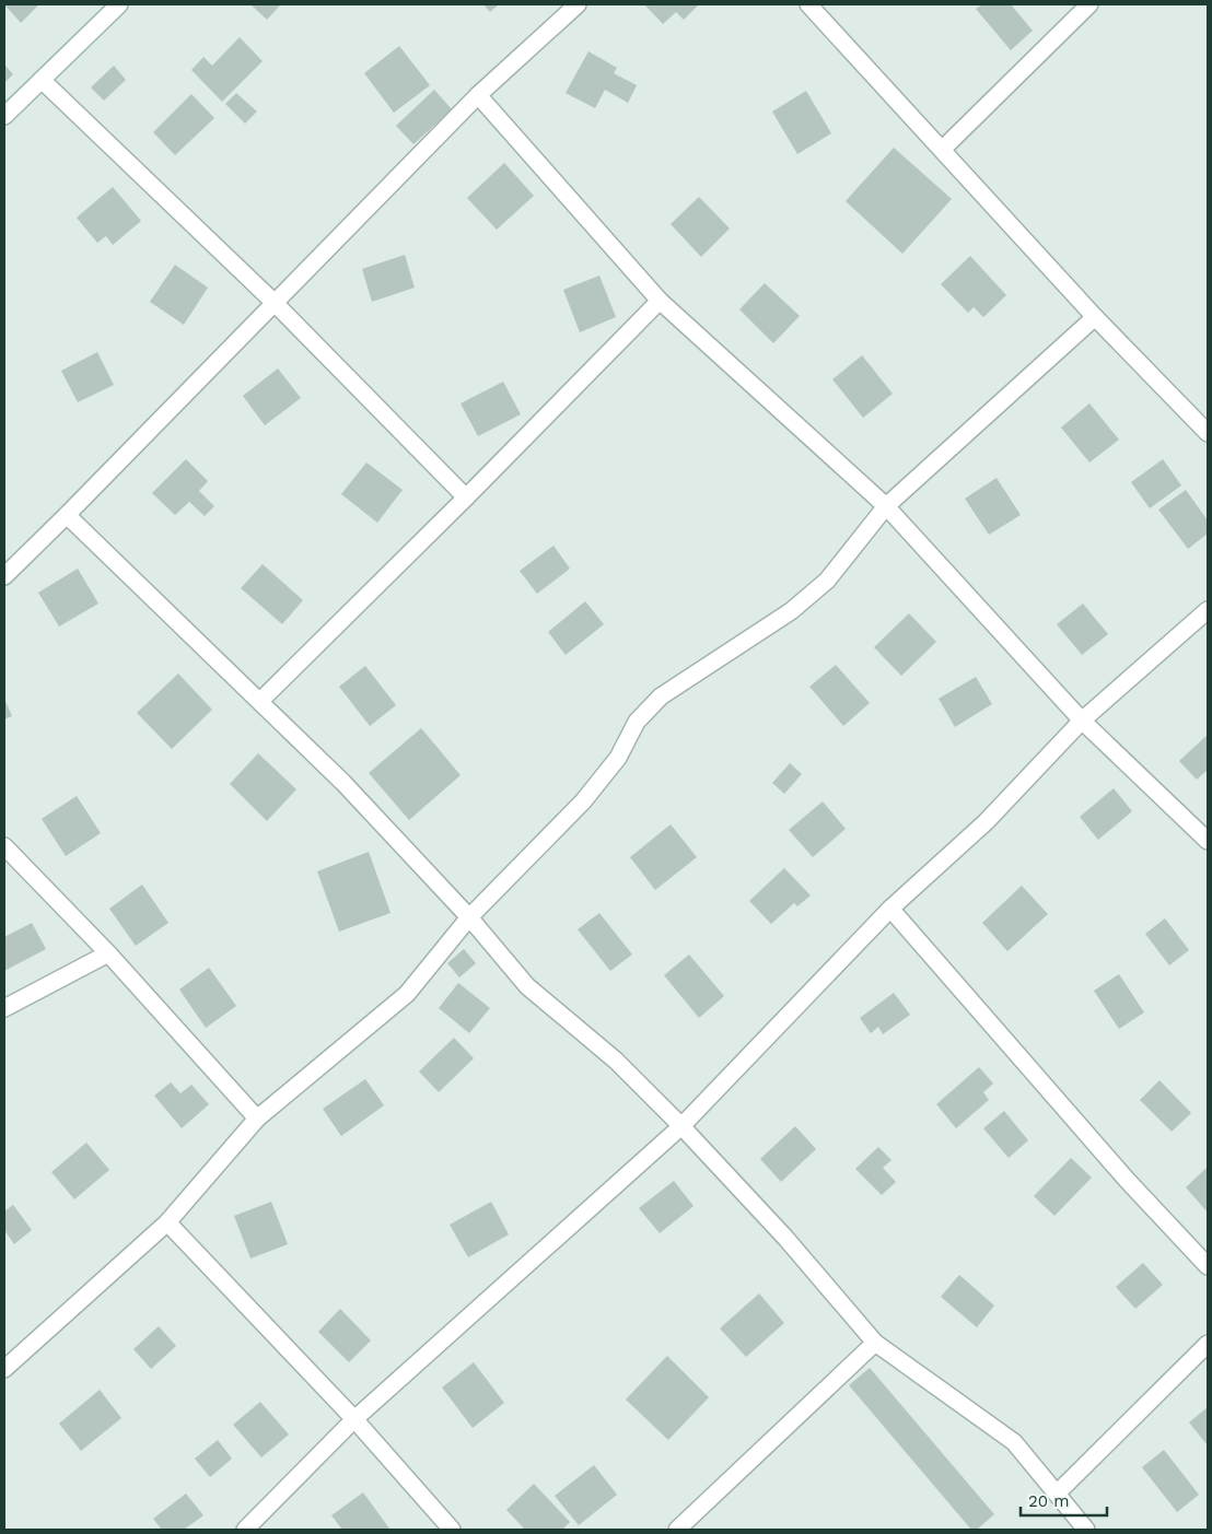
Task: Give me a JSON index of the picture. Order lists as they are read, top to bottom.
{
  "scale_bar": "20 m"
}
